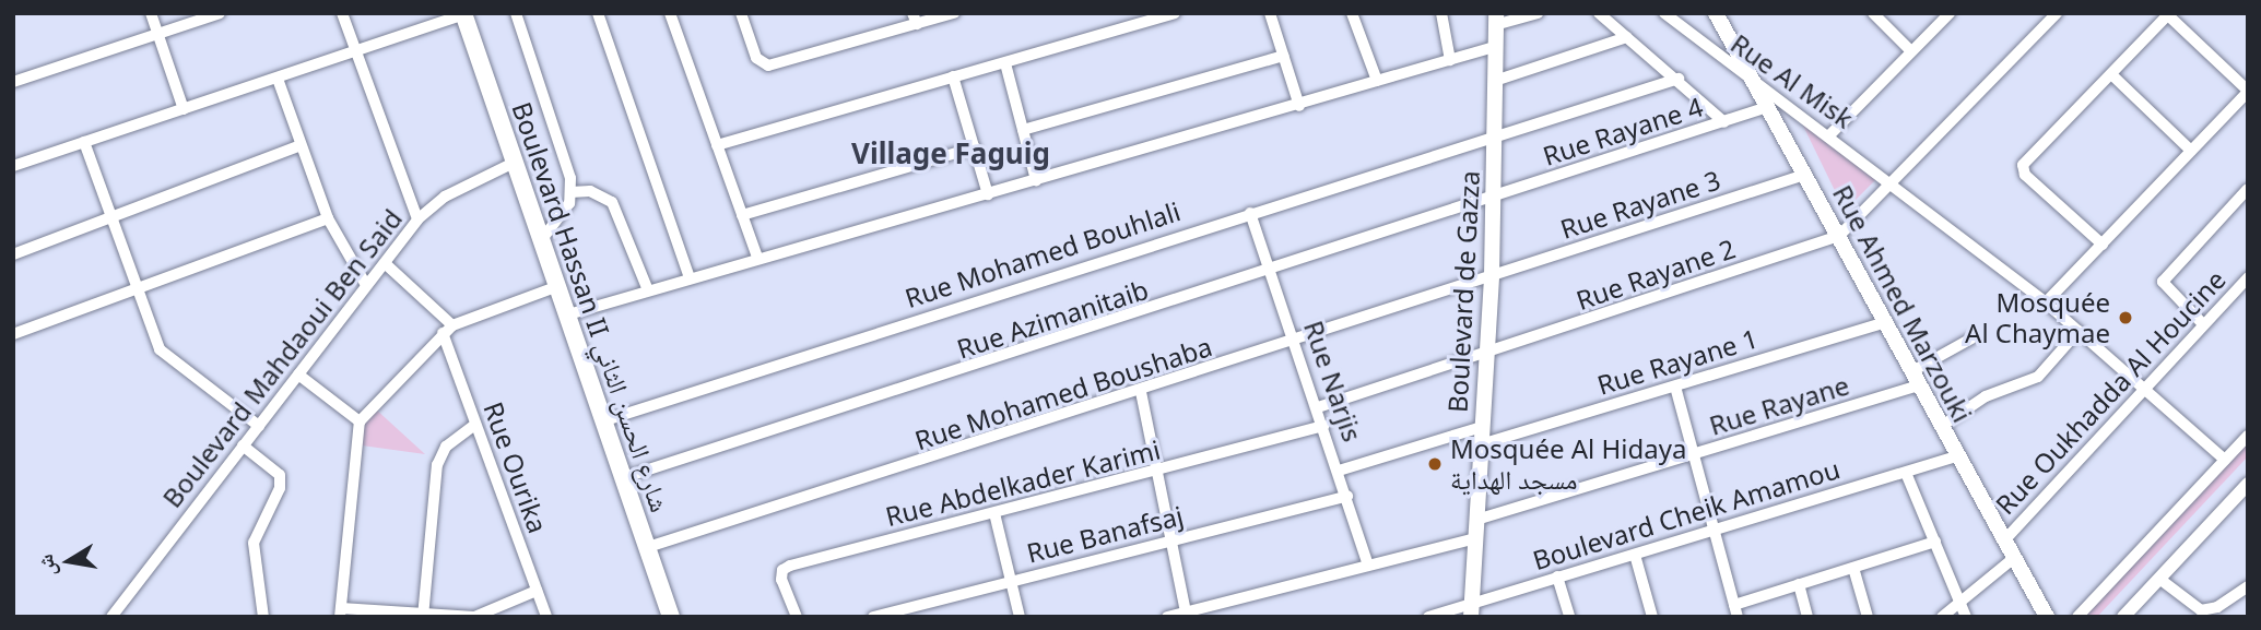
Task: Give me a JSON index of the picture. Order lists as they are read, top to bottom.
{
  "streets": {
    "main road": ["Boulevard de Gazza", "Rue Ahmed Marzouki", "Boulevard Hassan II شارع الحسن الثاني"],
    "street": [
      "Rue Al Misk",
      "Rue Rayane 4",
      "Rue Rayane 3",
      "Rue Mohamed Bouhlali",
      "Rue Rayane 2",
      "Rue Azimanitaib",
      "Boulevard Mahdaoui Ben Said",
      "Rue Rayane 1",
      "Rue Narjis",
      "Rue Oukhadda Al Houcine",
      "Rue Mohamed Boushaba",
      "Rue Rayane",
      "Rue Ourika",
      "Rue Abdelkader Karimi",
      "Boulevard Cheik Amamou",
      "Rue Banafsaj"
    ]
  },
  "crossings": [
    ["Rue Al Misk", "Rue Ahmed Marzouki"],
    ["Rue Al Misk", "Rue Oukhadda Al Houcine"],
    ["Rue Rayane 4", "Boulevard de Gazza"],
    ["Rue Rayane 4", "Rue Ahmed Marzouki"],
    ["Rue Rayane 4", "Rue Azimanitaib"],
    ["Rue Rayane 3", "Boulevard de Gazza"],
    ["Rue Rayane 3", "Rue Ahmed Marzouki"],
    ["Rue Rayane 3", "Rue Mohamed Boushaba"],
    ["Rue Mohamed Bouhlali", "Boulevard de Gazza"],
    ["Rue Mohamed Bouhlali", "Boulevard Hassan II شارع الحسن الثاني"],
    ["Rue Mohamed Bouhlali", "Rue Narjis"],
    ["Rue Rayane 2", "Boulevard de Gazza"],
    ["Rue Rayane 2", "Rue Ahmed Marzouki"],
    ["Rue Rayane 2", "Rue Narjis"],
    ["Boulevard de Gazza", "Rue Azimanitaib"],
    ["Boulevard de Gazza", "Rue Rayane 1"],
    ["Boulevard de Gazza", "Rue Mohamed Boushaba"],
    ["Boulevard de Gazza", "Rue Rayane"],
    ["Boulevard de Gazza", "Boulevard Cheik Amamou"],
    ["Rue Ahmed Marzouki", "Rue Rayane 1"],
    ["Rue Ahmed Marzouki", "Rue Oukhadda Al Houcine"],
    ["Rue Ahmed Marzouki", "Rue Rayane"],
    ["Rue Ahmed Marzouki", "Boulevard Cheik Amamou"],
    ["Boulevard Hassan II شارع الحسن الثاني", "Rue Azimanitaib"],
    ["Boulevard Hassan II شارع الحسن الثاني", "Boulevard Mahdaoui Ben Said"],
    ["Boulevard Hassan II شارع الحسن الثاني", "Rue Mohamed Boushaba"],
    ["Rue Azimanitaib", "Rue Narjis"],
    ["Rue Narjis", "Rue Mohamed Boushaba"],
    ["Rue Narjis", "Rue Abdelkader Karimi"],
    ["Rue Narjis", "Rue Banafsaj"]
  ],
  "districts": ["Village Faguig"],
  "places": ["Mosquée Al Chaymae", "Mosquée Al Hidaya مسجد الهداية"],
  "north": "left"
}
